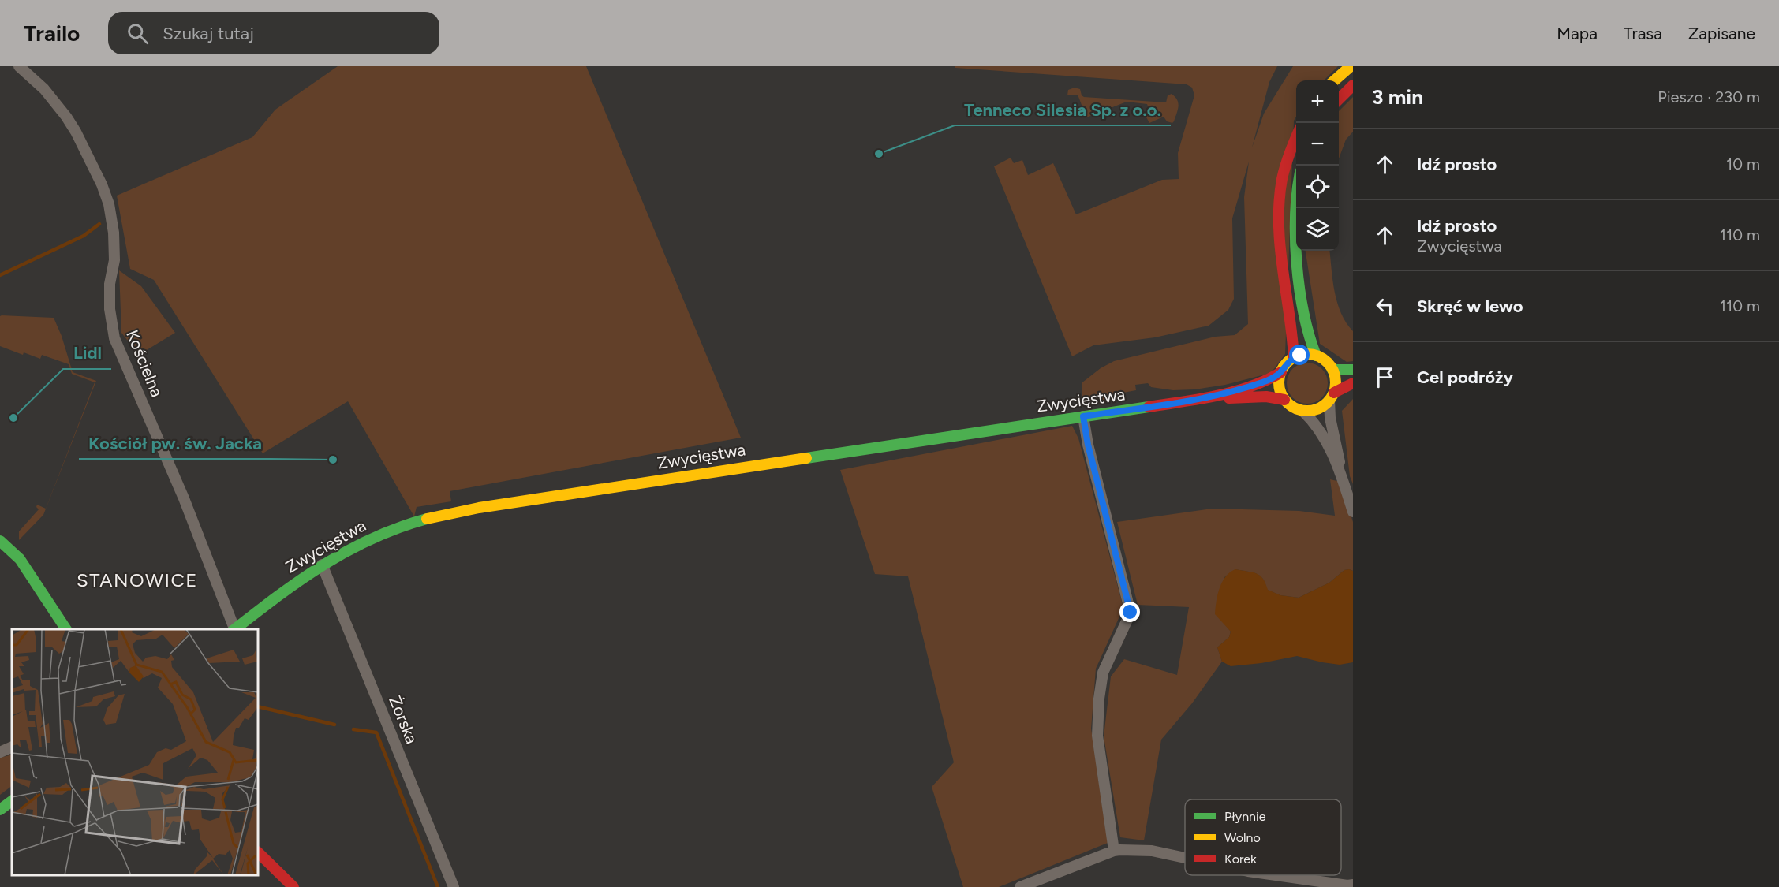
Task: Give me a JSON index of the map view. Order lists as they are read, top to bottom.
{
  "streets": {
    "main road": ["Zwycięstwa"],
    "street": ["Kościelna", "Żorska"]
  },
  "crossings": [
    ["Kościelna", "Zwycięstwa"],
    ["Zwycięstwa", "Żorska"]
  ],
  "districts": ["STANOWICE"],
  "places": ["Tenneco Silesia Sp. z o.o.", "Lidl", "Kościół pw. św. Jacka"],
  "legend": ["Płynnie", "Wolno", "Korek"],
  "page": {
    "header": "Trailo",
    "search": "Szukaj tutaj",
    "nav": ["Mapa", "Trasa", "Zapisane"],
    "heading": ["3 min", "Pieszo · 230 m"],
    "map_buttons": ["+", "−"],
    "list": [
      ["Idź prosto", "10 m"],
      ["Idź prosto", "Zwycięstwa", "110 m"],
      ["Skręć w lewo", "110 m"],
      "Cel podróży"
    ]
  }
}
